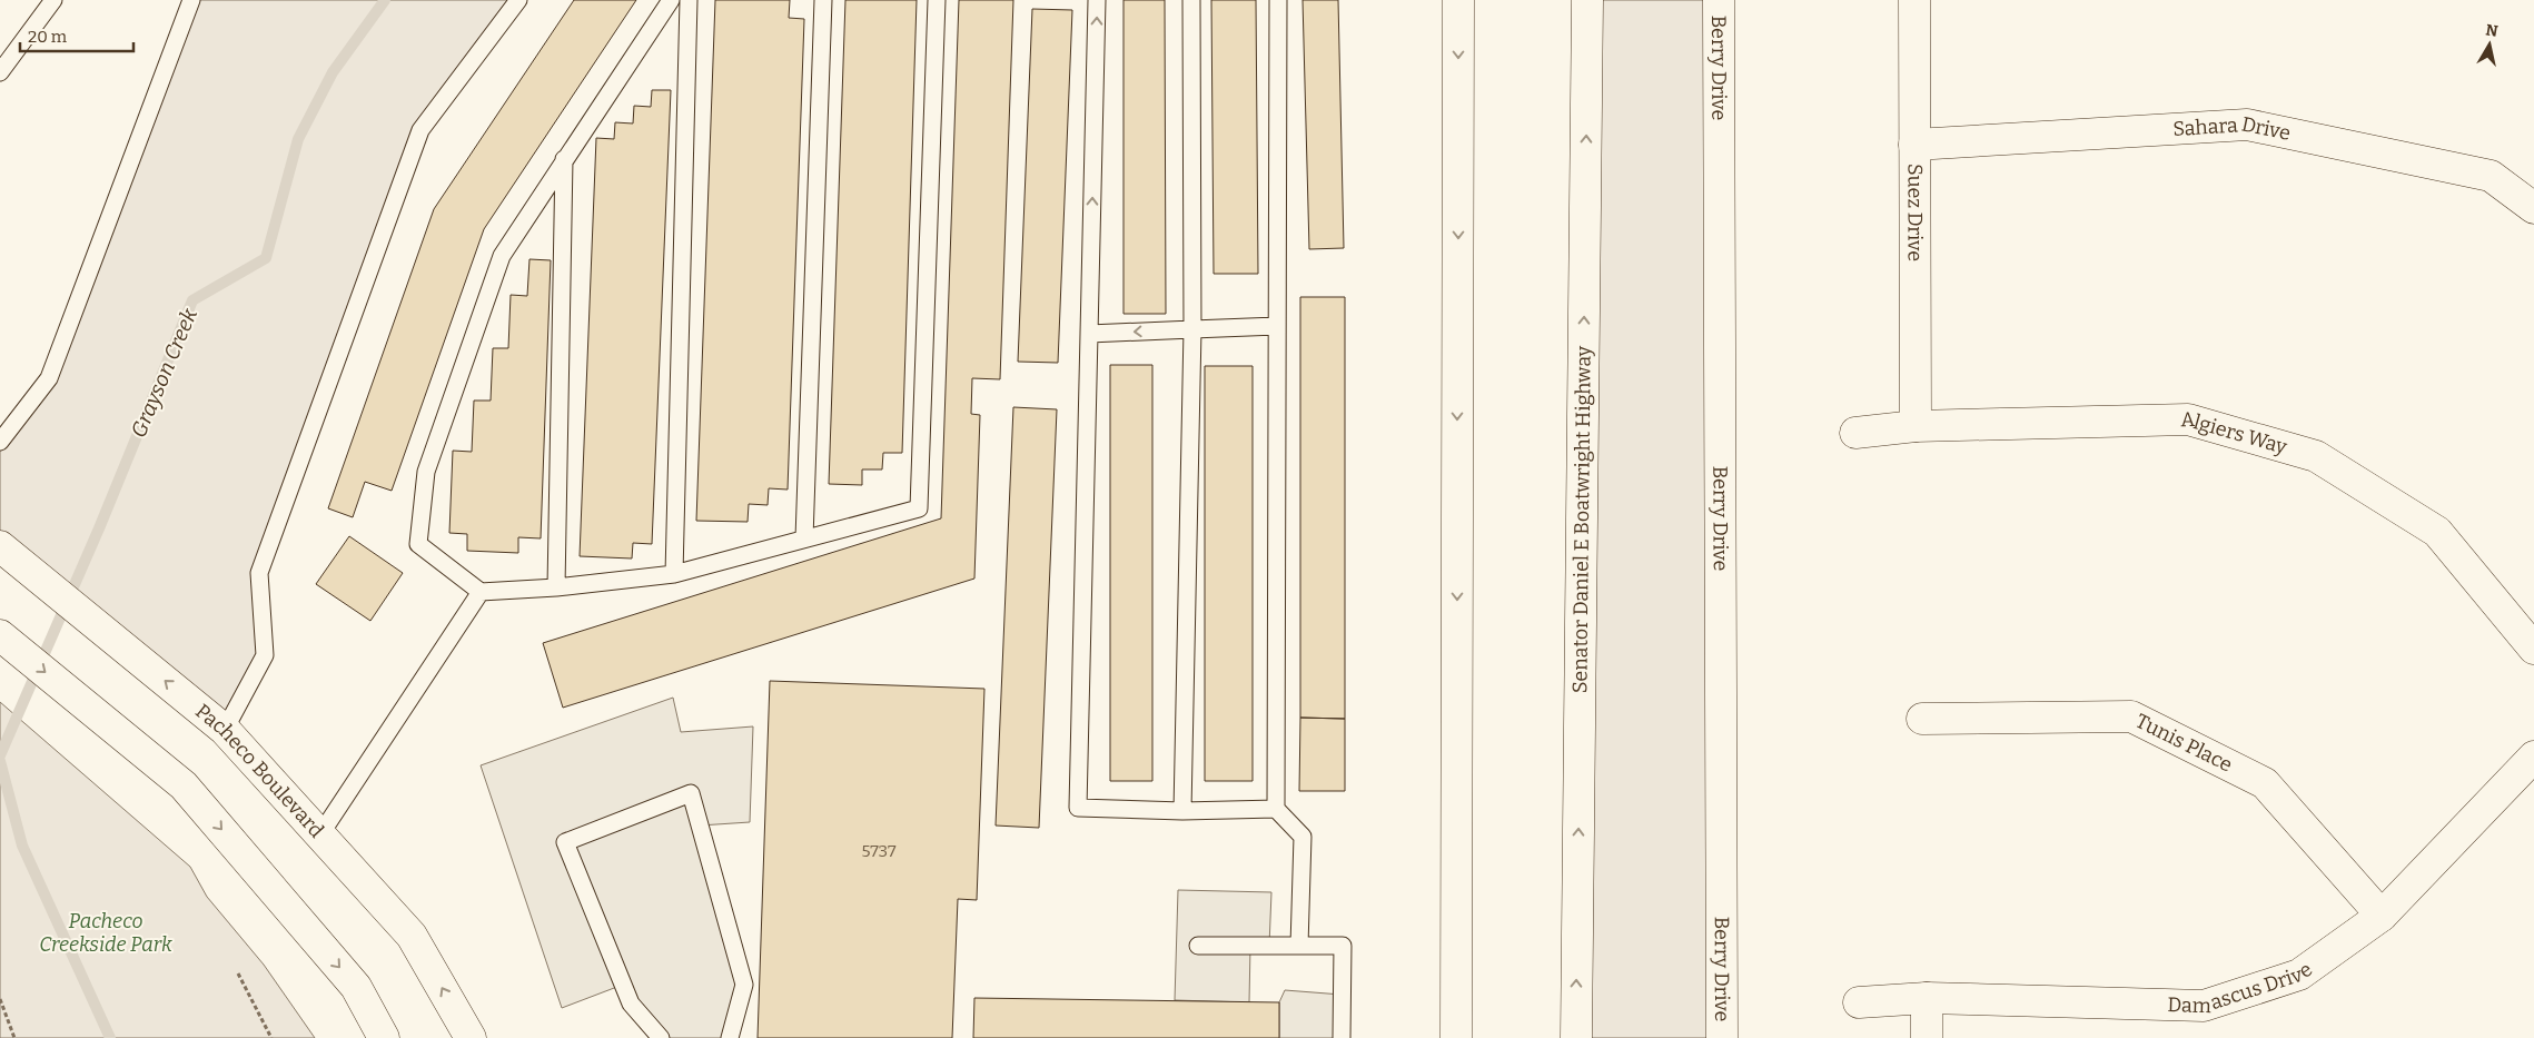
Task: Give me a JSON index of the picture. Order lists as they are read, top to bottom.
{
  "streets": {
    "main road": [
      "Berry Drive",
      "Sahara Drive",
      "Suez Drive",
      "Algiers Way",
      "Senator Daniel E Boatwright Highway",
      "Tunis Place",
      "Pacheco Boulevard",
      "Damascus Drive"
    ]
  },
  "crossings": [
    ["Sahara Drive", "Suez Drive"],
    ["Suez Drive", "Algiers Way"],
    ["Tunis Place", "Damascus Drive"]
  ],
  "water": ["Grayson Creek"],
  "parks": ["Pacheco Creekside Park"],
  "house_numbers": ["5737"],
  "scale_bar": "20 m",
  "north": "top"
}
